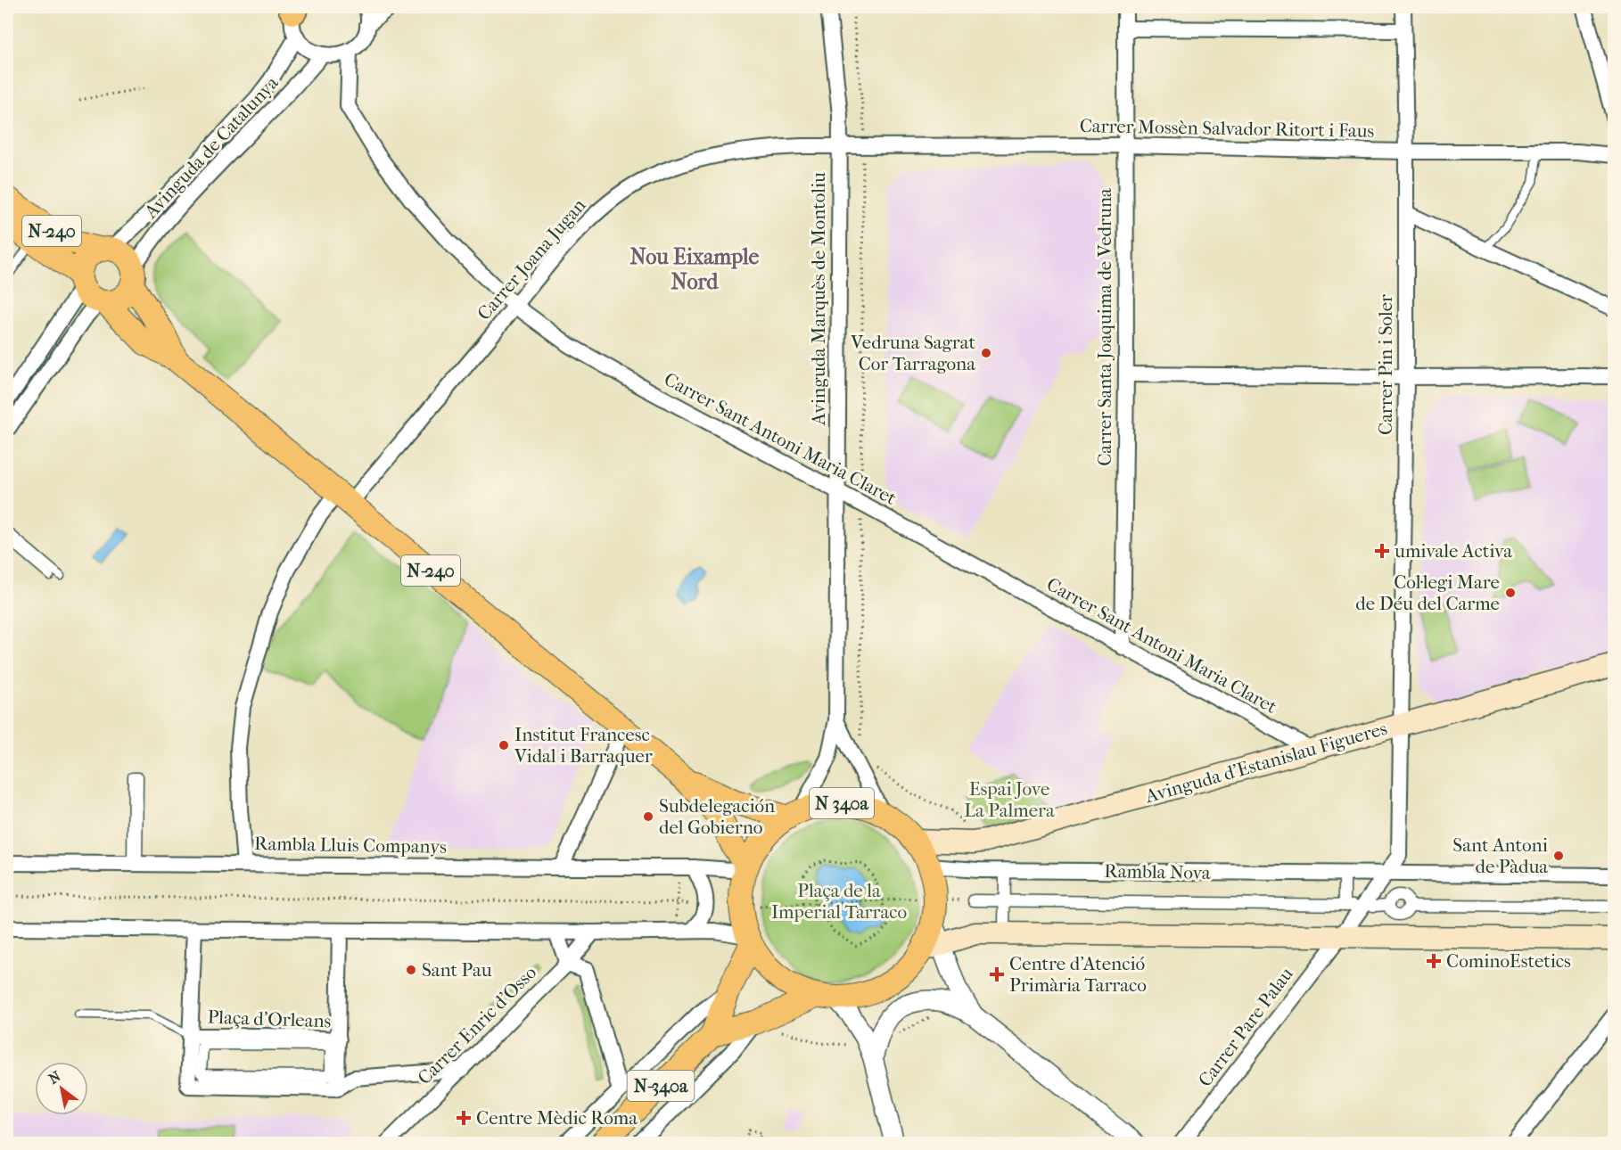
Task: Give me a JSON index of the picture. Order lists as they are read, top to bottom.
{
  "streets": {
    "main road": [
      "N-240",
      "Avinguda d'Estanislau Figueres",
      "N 340a",
      "N-340a"
    ],
    "street": [
      "Carrer Mossèn Salvador Ritort i Faus",
      "Avinguda de Catalunya",
      "Carrer Joana Jugan",
      "Avinguda Marquès de Montoliu",
      "Carrer Santa Joaquima de Vedruna",
      "Carrer Pin i Soler",
      "Carrer Sant Antoni Maria Claret",
      "Rambla Lluis Companys",
      "Rambla Nova",
      "Plaça d'Orleans",
      "Carrer Enric d'Osso",
      "Carrer Pare Palau"
    ]
  },
  "crossings": [
    ["Carrer Mossèn Salvador Ritort i Faus", "Carrer Joana Jugan"],
    ["Carrer Mossèn Salvador Ritort i Faus", "Avinguda Marquès de Montoliu"],
    ["Carrer Mossèn Salvador Ritort i Faus", "Carrer Santa Joaquima de Vedruna"],
    ["Carrer Mossèn Salvador Ritort i Faus", "Carrer Pin i Soler"],
    ["Avinguda de Catalunya", "N-240"],
    ["N-240", "Carrer Joana Jugan"],
    ["N-240", "Avinguda Marquès de Montoliu"],
    ["N-240", "N 340a"],
    ["N-240", "Rambla Lluis Companys"],
    ["Carrer Joana Jugan", "Avinguda Marquès de Montoliu"],
    ["Carrer Joana Jugan", "Carrer Sant Antoni Maria Claret"],
    ["Carrer Joana Jugan", "Rambla Lluis Companys"],
    ["Avinguda Marquès de Montoliu", "Carrer Sant Antoni Maria Claret"],
    ["Avinguda Marquès de Montoliu", "N 340a"],
    ["Carrer Santa Joaquima de Vedruna", "Carrer Sant Antoni Maria Claret"],
    ["Carrer Pin i Soler", "Avinguda d'Estanislau Figueres"],
    ["Carrer Pin i Soler", "Rambla Nova"],
    ["Carrer Sant Antoni Maria Claret", "Avinguda d'Estanislau Figueres"],
    ["Avinguda d'Estanislau Figueres", "N 340a"],
    ["N 340a", "Rambla Lluis Companys"],
    ["N 340a", "Rambla Nova"],
    ["N 340a", "N-340a"],
    ["Plaça d'Orleans", "Carrer Enric d'Osso"]
  ],
  "districts": ["Nou Eixample Nord"],
  "parks": ["Espai Jove La Palmera", "Plaça de la Imperial Tarraco"],
  "places": {
    "other": [
      "Vedruna Sagrat Cor Tarragona",
      "Col·legi Mare de Déu del Carme",
      "Institut Francesc Vidal i Barraquer",
      "Subdelegación del Gobierno",
      "Sant Antoni de Pàdua",
      "Sant Pau"
    ],
    "health": [
      "umivale Activa",
      "CominoEstetics",
      "Centre d'Atenció Primària Tarraco",
      "Centre Mèdic Roma"
    ]
  },
  "north": "top left"
}
